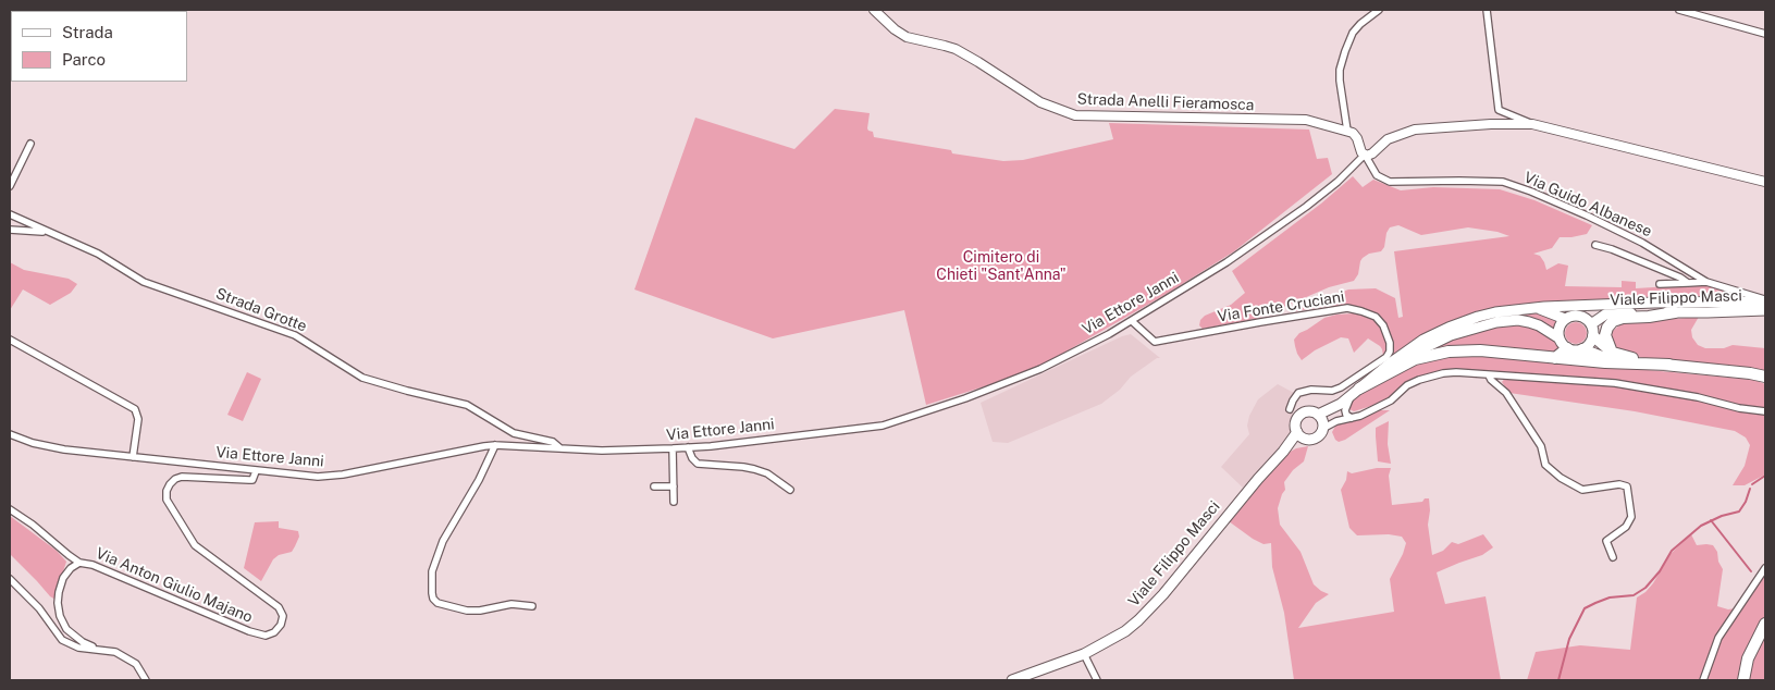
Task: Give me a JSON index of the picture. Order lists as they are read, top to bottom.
{
  "streets": {
    "main road": ["Viale Filippo Masci"],
    "street": [
      "Strada Anelli Fieramosca",
      "Via Guido Albanese",
      "Via Ettore Janni",
      "Via Fonte Cruciani",
      "Strada Grotte",
      "Via Anton Giulio Majano"
    ]
  },
  "crossings": [
    ["Via Guido Albanese", "Viale Filippo Masci"],
    ["Via Guido Albanese", "Via Ettore Janni"],
    ["Via Ettore Janni", "Via Fonte Cruciani"],
    ["Via Ettore Janni", "Strada Grotte"],
    ["Via Ettore Janni", "Via Anton Giulio Majano"]
  ],
  "parks": ["Cimitero di Chieti \"Sant'Anna\""],
  "legend": ["Strada", "Parco"]
}
